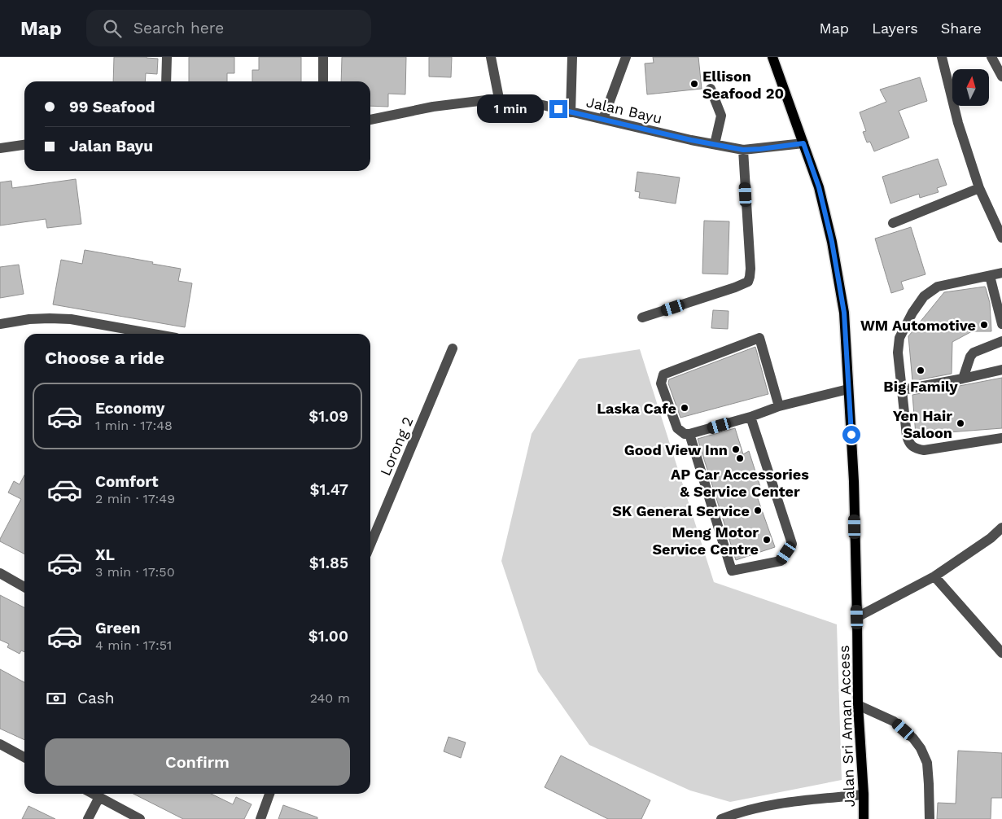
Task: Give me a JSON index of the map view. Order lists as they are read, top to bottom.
{
  "streets": {
    "main road": ["Jalan Sri Aman Access"],
    "street": ["Jalan Bayu", "Lorong 2"]
  },
  "crossings": [
    ["Jalan Bayu", "Jalan Sri Aman Access"]
  ],
  "places": [
    "Ellison Seafood 20",
    "WM Automotive",
    "Big Family",
    "Laska Cafe",
    "Yen Hair Saloon",
    "Good View Inn",
    "AP Car Accessories & Service Center",
    "SK General Service",
    "Meng Motor Service Centre"
  ],
  "north": "top",
  "page": {
    "header": "Map",
    "search": "Search here",
    "nav": ["Map", "Layers", "Share"],
    "banner": ["99 Seafood", "Jalan Bayu"],
    "bubble": "1 min",
    "heading": "Choose a ride",
    "list": [
      {
        "name": "Economy",
        "note": "1 min · 17:48",
        "value": "$1.09"
      },
      {
        "name": "Comfort",
        "note": "2 min · 17:49",
        "value": "$1.47"
      },
      {
        "name": "XL",
        "note": "3 min · 17:50",
        "value": "$1.85"
      },
      {
        "name": "Green",
        "note": "4 min · 17:51",
        "value": "$1.00"
      }
    ],
    "pay": ["Cash", "240 m"],
    "buttons": "Confirm"
  }
}
